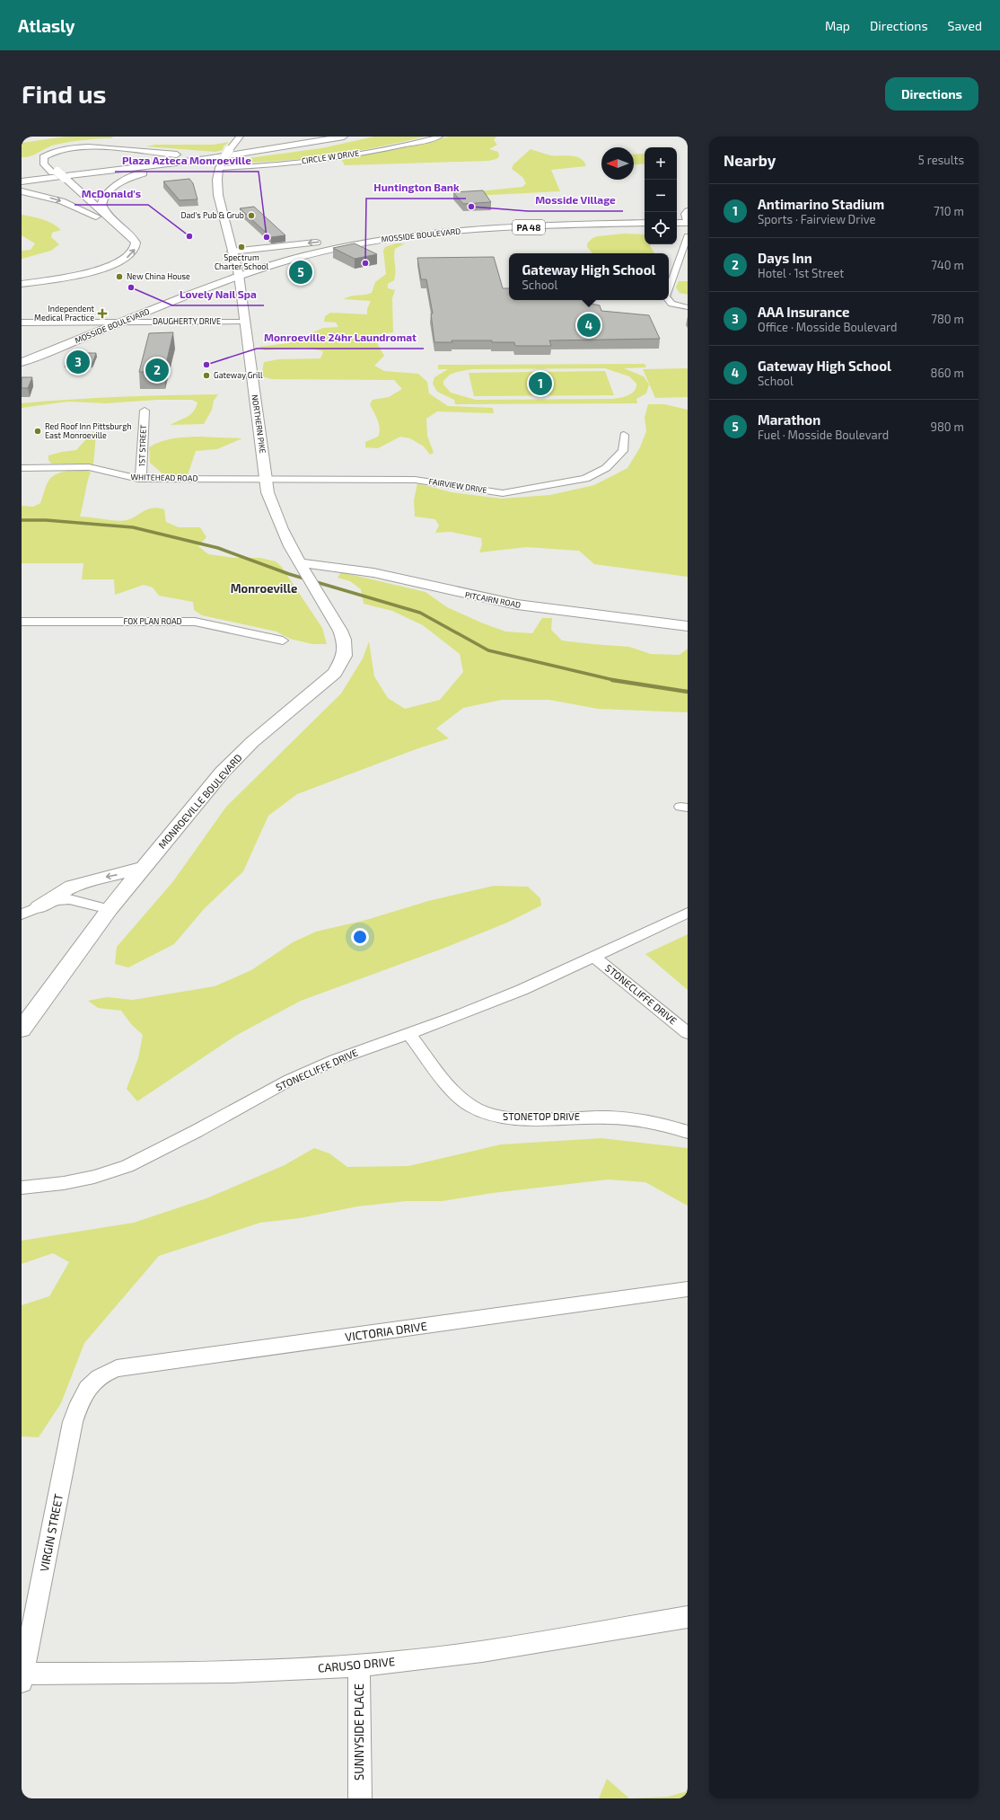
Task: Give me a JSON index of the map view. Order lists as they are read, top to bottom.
{
  "streets": {
    "main road": [
      "PA 48",
      "MOSSIDE BOULEVARD",
      "NORTHERN PIKE",
      "PITCAIRN ROAD",
      "MONROEVILLE BOULEVARD"
    ],
    "street": [
      "CIRCLE W DRIVE",
      "DAUGHERTY DRIVE",
      "1ST STREET",
      "WHITEHEAD ROAD",
      "FAIRVIEW DRIVE",
      "FOX PLAN ROAD",
      "STONECLIFFE DRIVE",
      "STONETOP DRIVE",
      "VICTORIA DRIVE",
      "VIRGIN STREET",
      "CARUSO DRIVE",
      "SUNNYSIDE PLACE"
    ]
  },
  "crossings": [
    ["CIRCLE W DRIVE", "NORTHERN PIKE"],
    ["MOSSIDE BOULEVARD", "DAUGHERTY DRIVE"],
    ["MOSSIDE BOULEVARD", "NORTHERN PIKE"],
    ["DAUGHERTY DRIVE", "NORTHERN PIKE"],
    ["NORTHERN PIKE", "WHITEHEAD ROAD"],
    ["NORTHERN PIKE", "FAIRVIEW DRIVE"],
    ["NORTHERN PIKE", "PITCAIRN ROAD"],
    ["NORTHERN PIKE", "MONROEVILLE BOULEVARD"],
    ["1ST STREET", "WHITEHEAD ROAD"],
    ["WHITEHEAD ROAD", "FAIRVIEW DRIVE"],
    ["PITCAIRN ROAD", "MONROEVILLE BOULEVARD"],
    ["STONECLIFFE DRIVE", "STONETOP DRIVE"],
    ["VICTORIA DRIVE", "VIRGIN STREET"],
    ["VIRGIN STREET", "CARUSO DRIVE"],
    ["CARUSO DRIVE", "SUNNYSIDE PLACE"]
  ],
  "districts": ["Monroeville"],
  "places": {
    "other": [
      "Mosside Village",
      "Dad's Pub & Grub",
      "McDonald's",
      "Plaza Azteca Monroeville",
      "Spectrum Charter School",
      "Huntington Bank",
      "New China House",
      "Lovely Nail Spa",
      "Monroeville 24hr Laundromat",
      "Gateway Grill",
      "Red Roof Inn Pittsburgh East Monroeville"
    ],
    "health": ["Independent Medical Practice"]
  },
  "north": "left",
  "page": {
    "header": "Atlasly",
    "nav": ["Map", "Directions", "Saved"],
    "buttons": "Directions",
    "title": "Find us",
    "heading": ["Nearby", "5 results"],
    "map_buttons": ["+", "−"],
    "list": [
      {
        "mark": "1",
        "name": "Antimarino Stadium",
        "note": "Sports · Fairview Drive",
        "value": "710 m"
      },
      {
        "mark": "2",
        "name": "Days Inn",
        "note": "Hotel · 1st Street",
        "value": "740 m"
      },
      {
        "mark": "3",
        "name": "AAA Insurance",
        "note": "Office · Mosside Boulevard",
        "value": "780 m"
      },
      {
        "mark": "4",
        "name": "Gateway High School",
        "note": "School",
        "value": "860 m"
      },
      {
        "mark": "5",
        "name": "Marathon",
        "note": "Fuel · Mosside Boulevard",
        "value": "980 m"
      }
    ],
    "popup": ["Gateway High School", "School"],
    "pins": [
      "5",
      "4",
      "3",
      "2",
      "1"
    ]
  }
}
